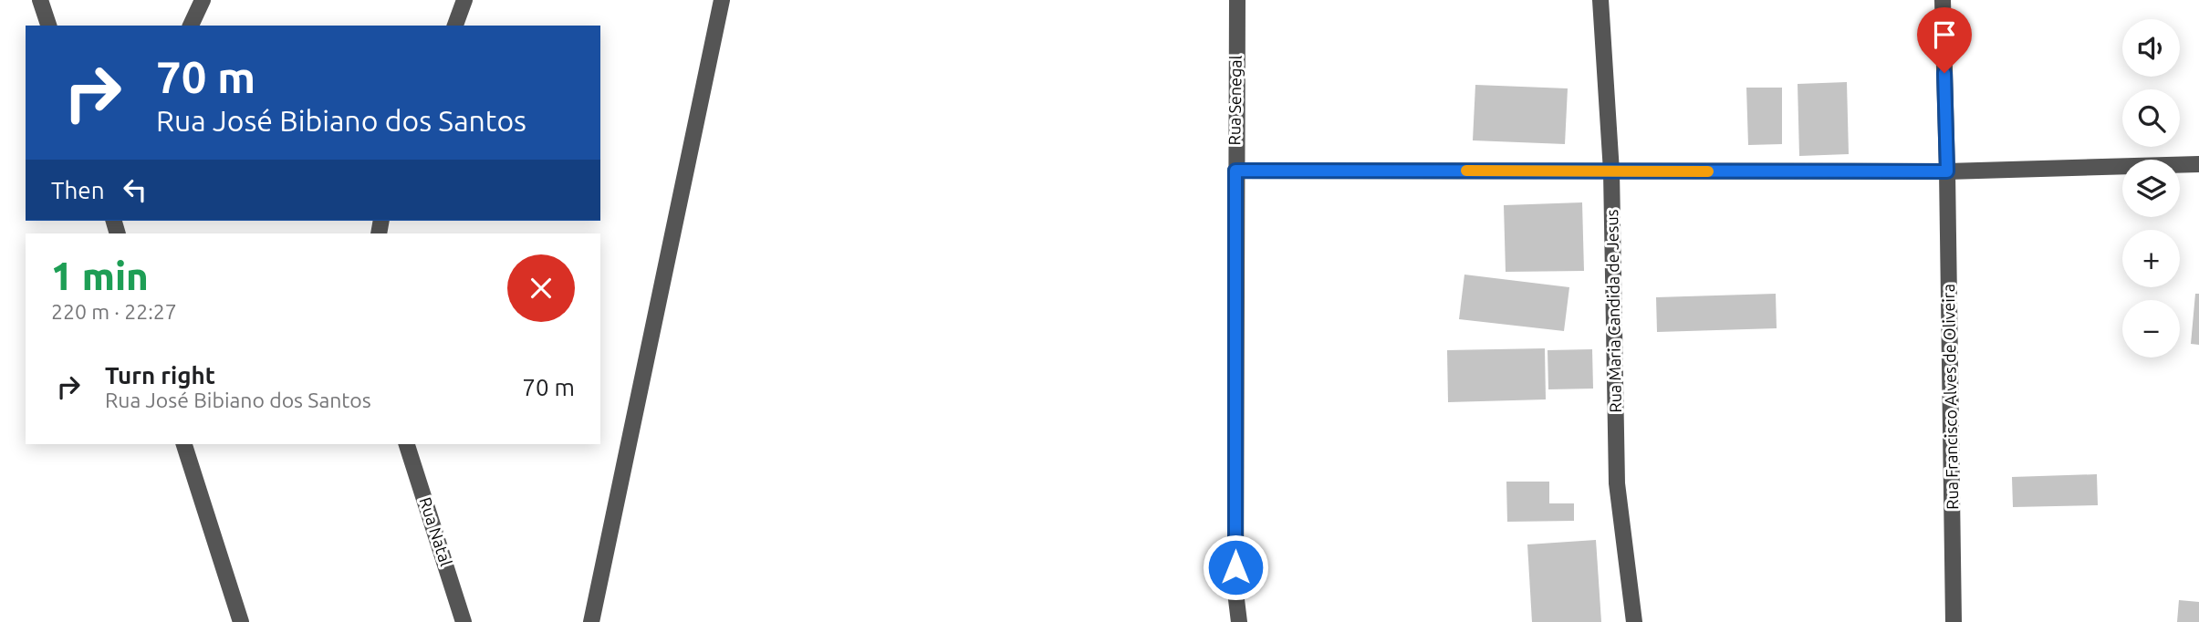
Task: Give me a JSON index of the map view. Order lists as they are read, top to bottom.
{
  "streets": {
    "street": [
      "Rua Senegal",
      "Rua Maria Candida de Jesus",
      "Rua Francisco Alves de Oliveira",
      "Rua Natal"
    ]
  },
  "page": {
    "map_buttons": ["+", "−"],
    "turn": ["70 m", "Rua José Bibiano dos Santos"],
    "then": "Then",
    "heading": ["1 min", "220 m · 22:27"],
    "list": [
      {
        "name": "Turn right",
        "note": "Rua José Bibiano dos Santos",
        "value": "70 m"
      }
    ]
  }
}
